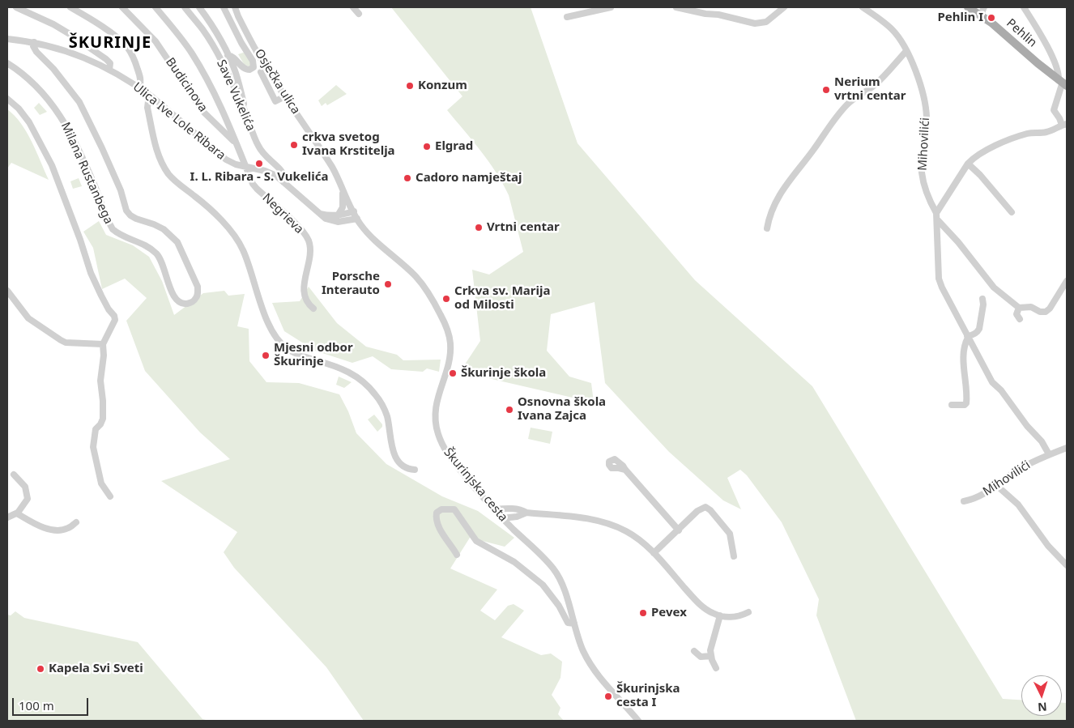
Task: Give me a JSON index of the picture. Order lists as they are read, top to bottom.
{
  "streets": {
    "main road": ["Pehlin"],
    "street": [
      "Osječka ulica",
      "Budicinova",
      "Save Vukelića",
      "Ulica Ive Lole Ribara",
      "Mihovilići",
      "Milana Rustanbega",
      "Negrieva",
      "Škurinjska cesta"
    ]
  },
  "crossings": [
    ["Osječka ulica", "Ulica Ive Lole Ribara"],
    ["Osječka ulica", "Škurinjska cesta"],
    ["Save Vukelića", "Ulica Ive Lole Ribara"],
    ["Ulica Ive Lole Ribara", "Milana Rustanbega"],
    ["Ulica Ive Lole Ribara", "Negrieva"],
    ["Ulica Ive Lole Ribara", "Škurinjska cesta"]
  ],
  "districts": ["ŠKURINJE"],
  "places": [
    "Pehlin I",
    "Konzum",
    "Nerium vrtni centar",
    "crkva svetog Ivana Krstitelja",
    "Elgrad",
    "I. L. Ribara - S. Vukelića",
    "Cadoro namještaj",
    "Vrtni centar",
    "Porsche Interauto",
    "Crkva sv. Marija od Milosti",
    "Mjesni odbor Škurinje",
    "Škurinje škola",
    "Osnovna škola Ivana Zajca",
    "Pevex",
    "Kapela Svi Sveti",
    "Škurinjska cesta I"
  ],
  "scale_bar": "100 m",
  "north": "bottom"
}
